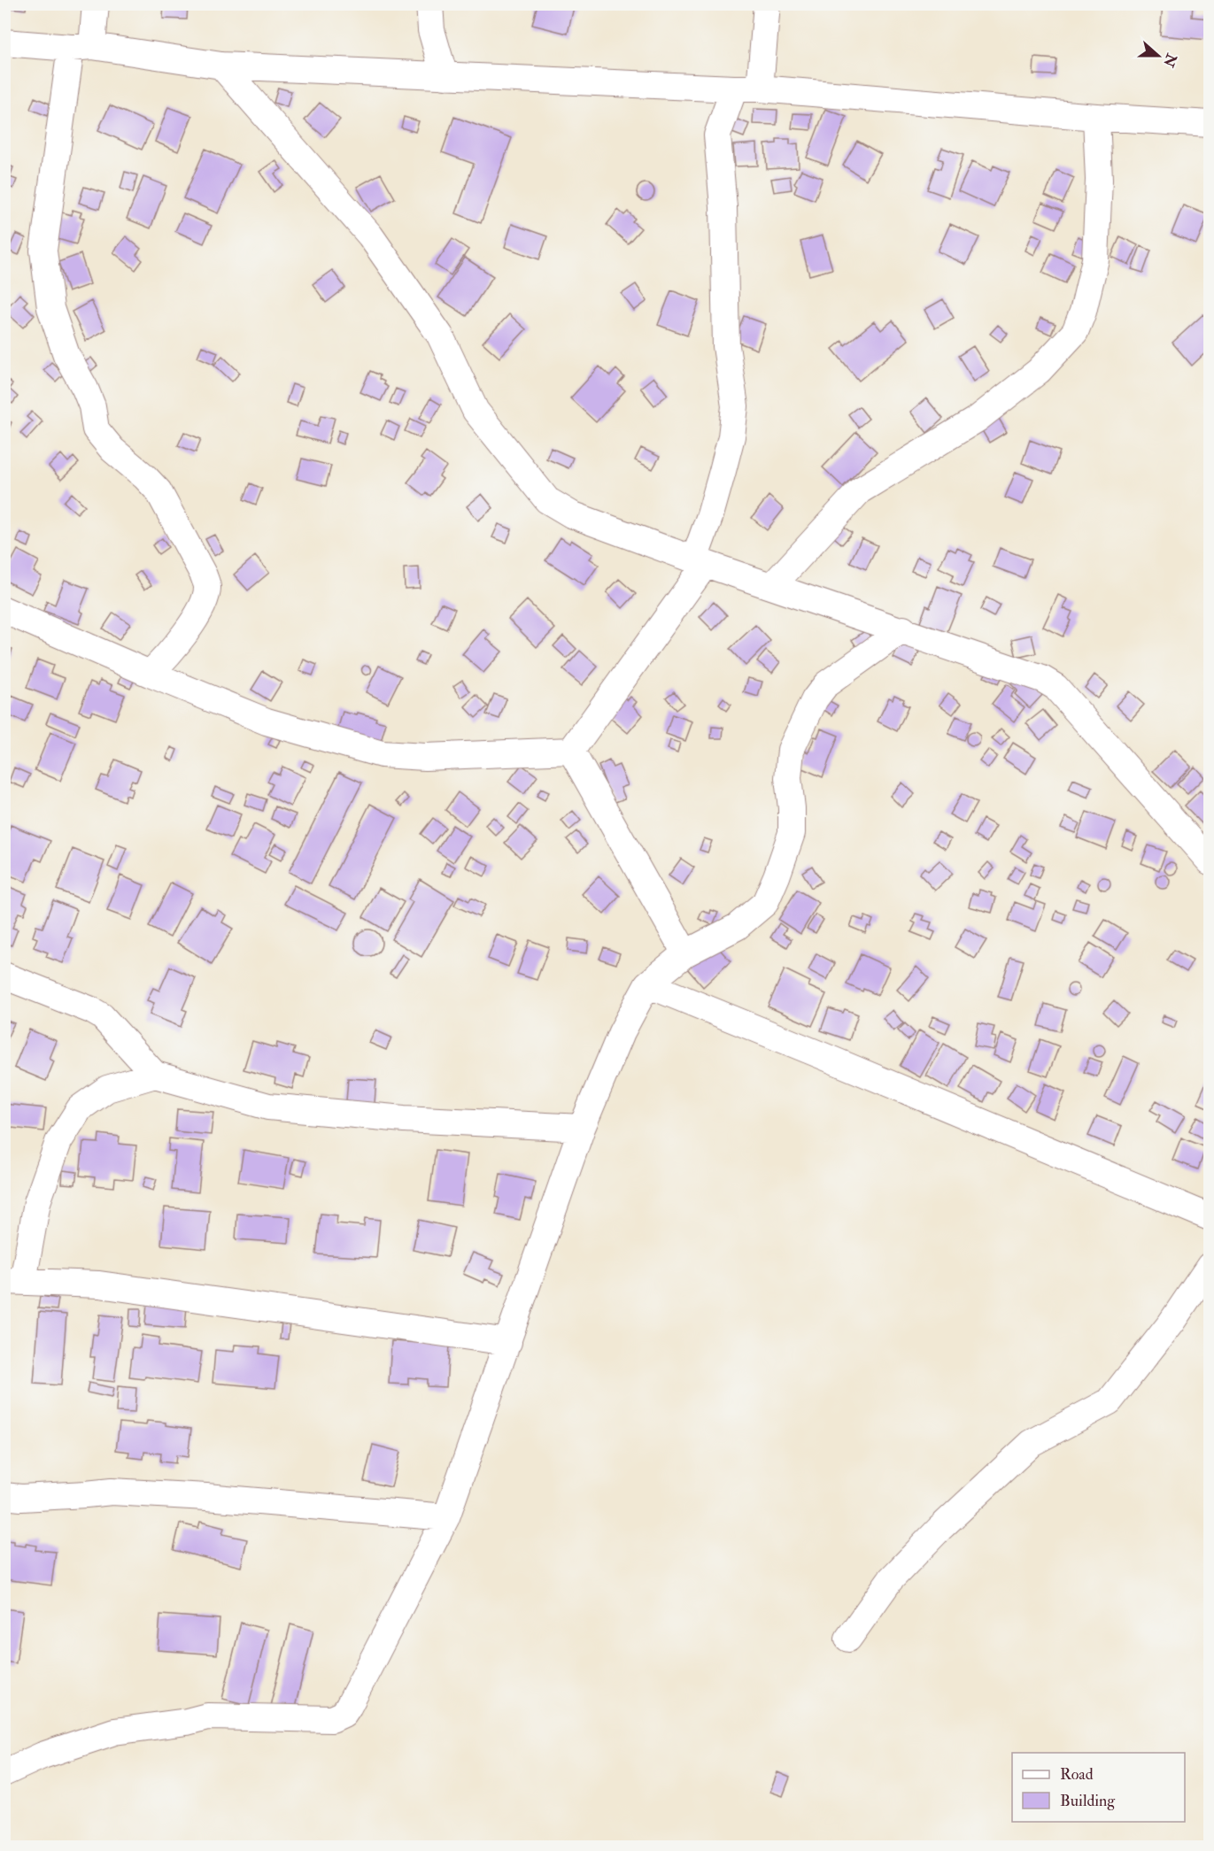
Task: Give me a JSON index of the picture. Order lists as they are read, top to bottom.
{
  "legend": ["Road", "Building"],
  "north": "right"
}
